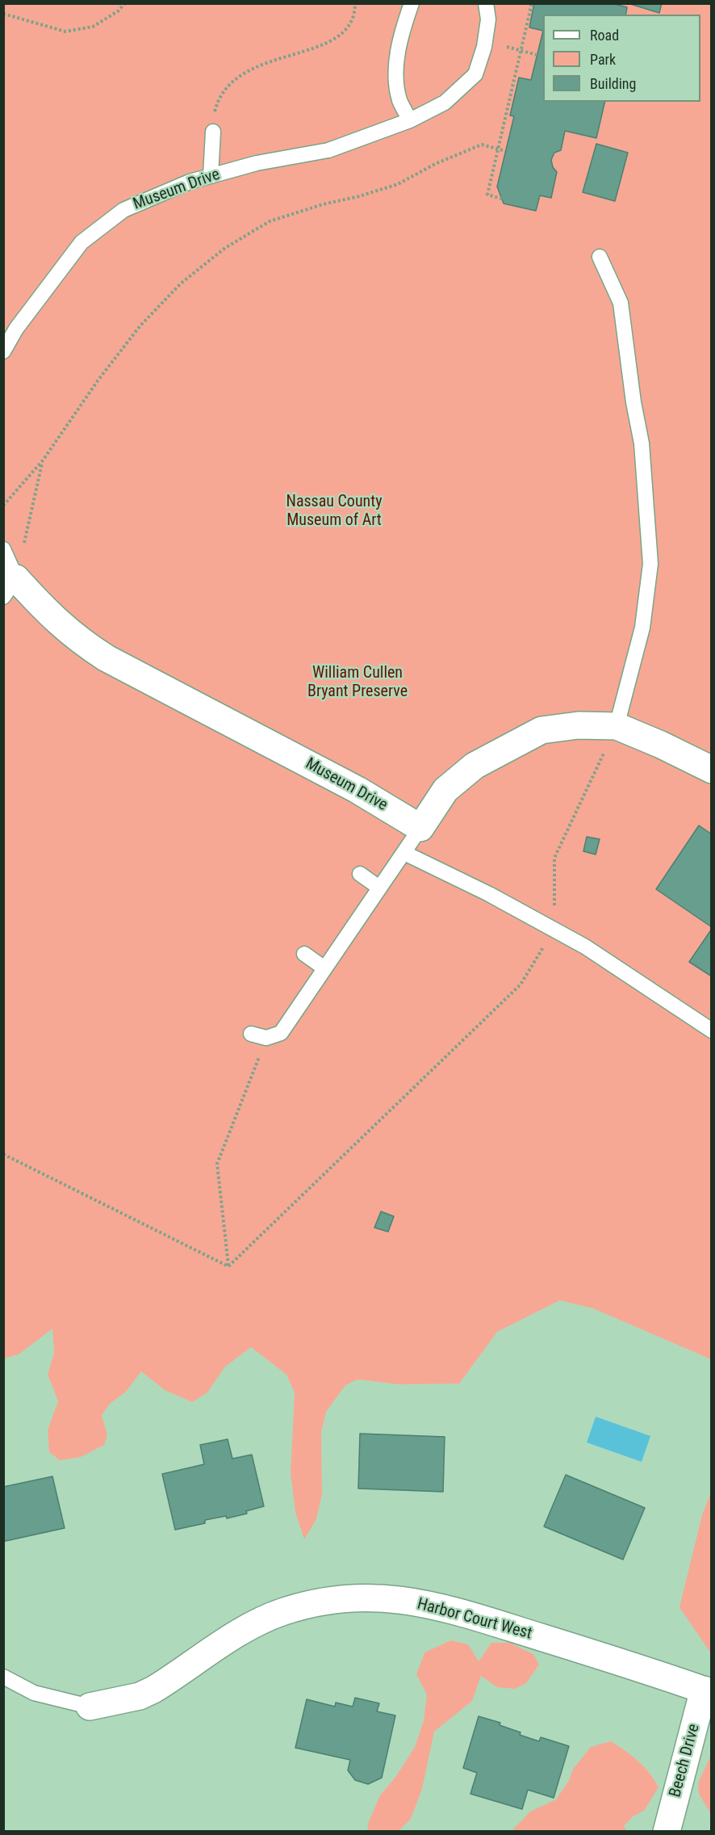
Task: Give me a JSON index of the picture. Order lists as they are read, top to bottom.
{
  "streets": {
    "street": ["Museum Drive", "Harbor Court West", "Beech Drive"]
  },
  "crossings": [
    ["Harbor Court West", "Beech Drive"]
  ],
  "parks": ["Nassau County Museum of Art", "William Cullen Bryant Preserve"],
  "legend": ["Road", "Park", "Building"]
}
